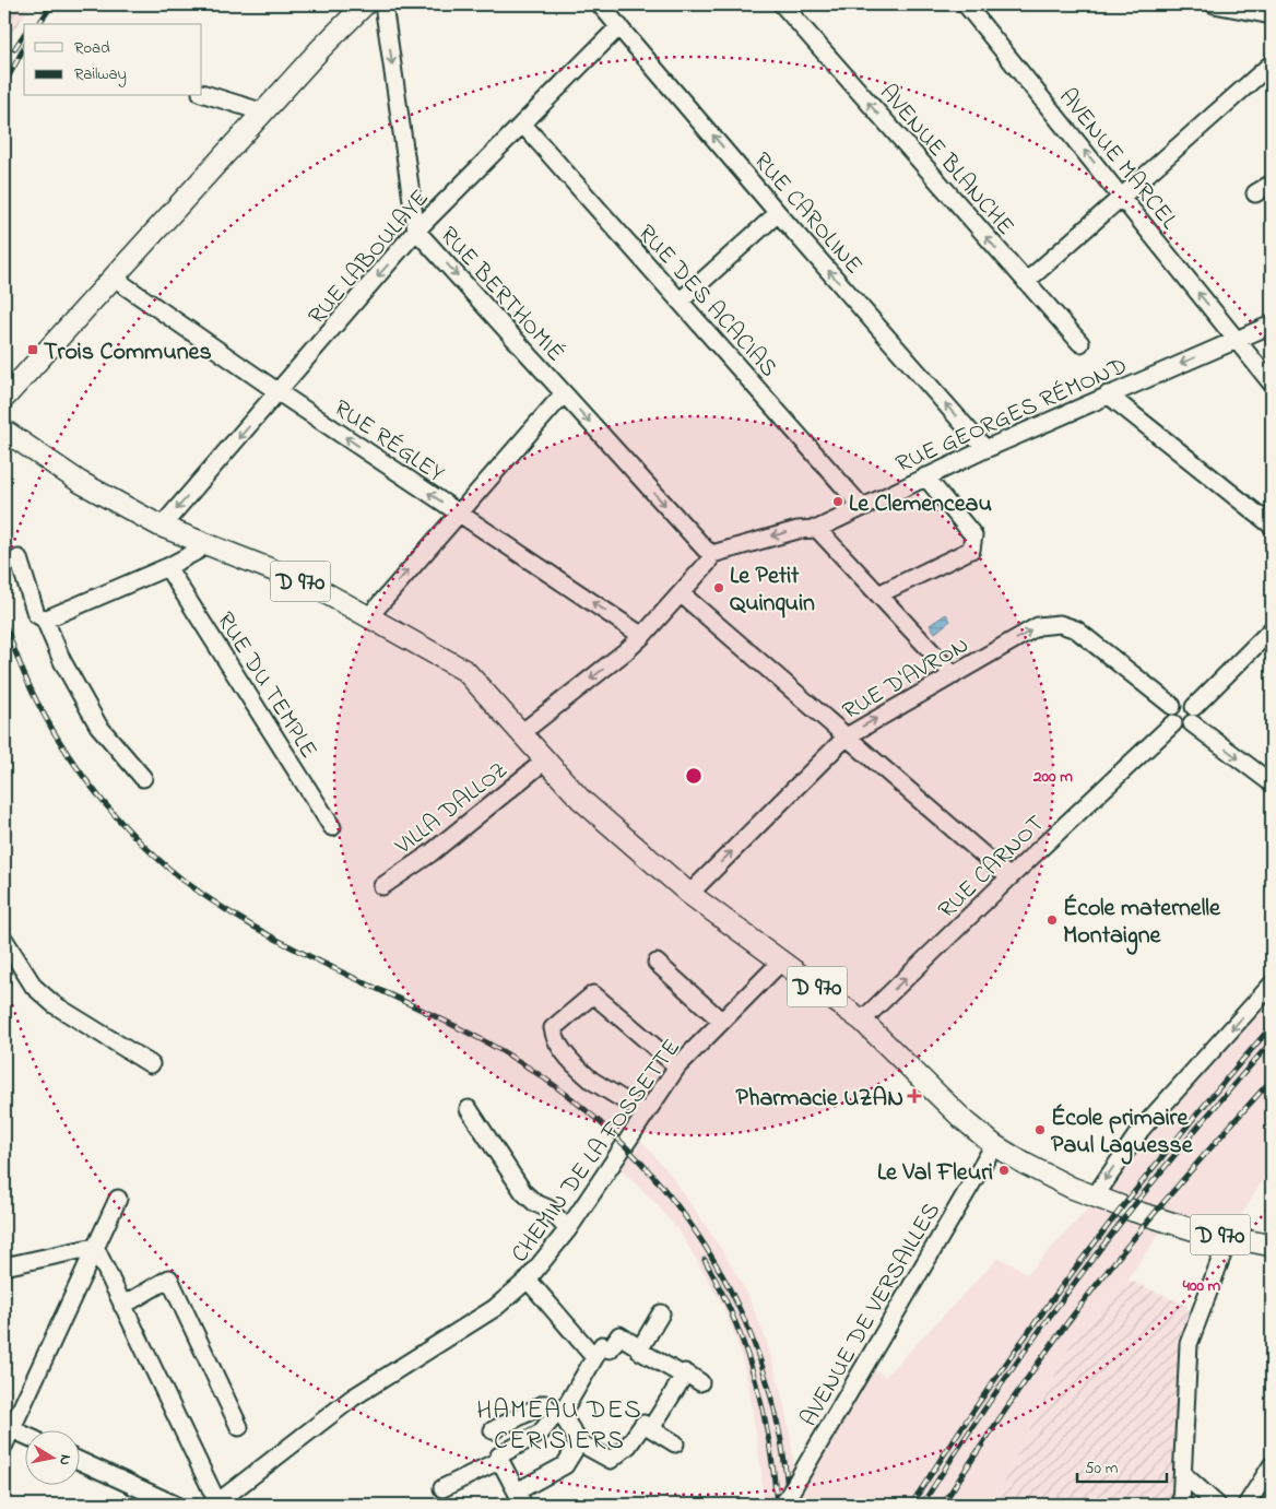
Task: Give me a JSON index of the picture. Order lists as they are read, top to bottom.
{
  "streets": {
    "main road": ["D 970"],
    "street": [
      "AVENUE MARCEL",
      "AVENUE BLANCHE",
      "RUE CAROLINE",
      "RUE LABOULAYE",
      "RUE BERTHOMIÉ",
      "RUE DES ACACIAS",
      "RUE GEORGES RÉMOND",
      "RUE RÉGLEY",
      "RUE D'AVRON",
      "RUE DU TEMPLE",
      "VILLA DALLOZ",
      "RUE CARNOT",
      "CHEMIN DE LA FOSSETTE",
      "AVENUE DE VERSAILLES"
    ]
  },
  "crossings": [
    ["AVENUE MARCEL", "RUE GEORGES RÉMOND"],
    ["RUE CAROLINE", "RUE LABOULAYE"],
    ["RUE CAROLINE", "RUE GEORGES RÉMOND"],
    ["RUE LABOULAYE", "RUE BERTHOMIÉ"],
    ["RUE LABOULAYE", "RUE DES ACACIAS"],
    ["RUE LABOULAYE", "RUE RÉGLEY"],
    ["RUE LABOULAYE", "D 970"],
    ["RUE BERTHOMIÉ", "RUE GEORGES RÉMOND"],
    ["RUE DES ACACIAS", "RUE GEORGES RÉMOND"],
    ["D 970", "RUE D'AVRON"],
    ["D 970", "VILLA DALLOZ"],
    ["D 970", "RUE CARNOT"],
    ["D 970", "CHEMIN DE LA FOSSETTE"],
    ["D 970", "AVENUE DE VERSAILLES"],
    ["RUE D'AVRON", "RUE CARNOT"]
  ],
  "one_way": [
    "AVENUE MARCEL",
    "AVENUE BLANCHE",
    "RUE CAROLINE",
    "RUE LABOULAYE",
    "RUE BERTHOMIÉ",
    "RUE GEORGES RÉMOND",
    "RUE RÉGLEY",
    "RUE D'AVRON",
    "RUE CARNOT"
  ],
  "districts": ["HAMEAU DES CERISIERS"],
  "places": {
    "transit": ["Trois Communes"],
    "other": [
      "Le Clemenceau",
      "Le Petit Quinquin",
      "École maternelle Montaigne",
      "École primaire Paul Laguesse",
      "Le Val Fleuri"
    ],
    "health": ["Pharmacie UZAN"]
  },
  "legend": ["Road", "Railway"],
  "scale_bar": "50 m",
  "north": "right",
  "rings": ["200 m", "400 m"]
}
